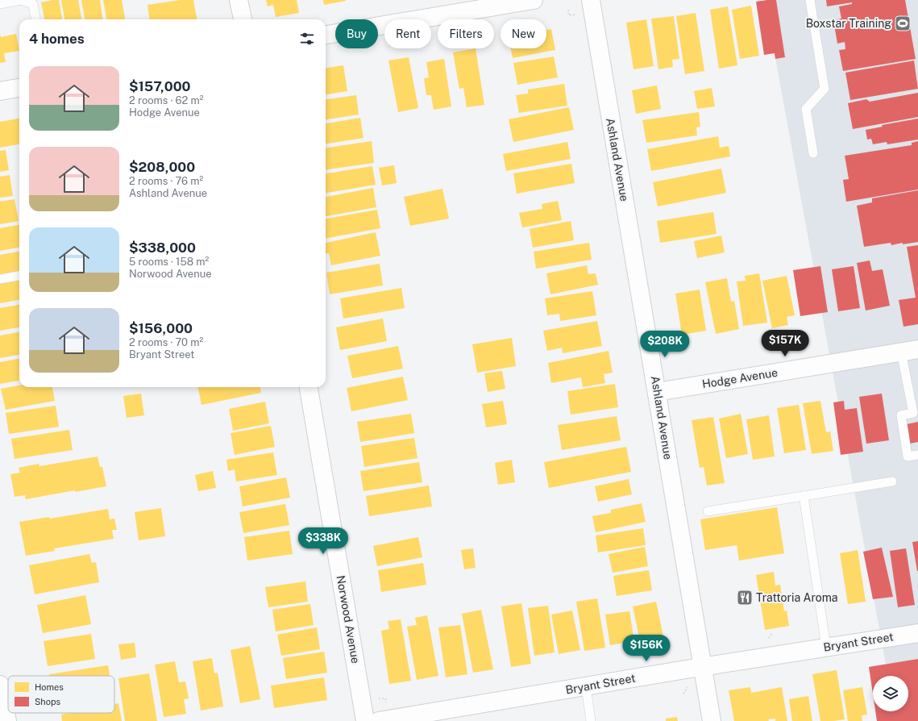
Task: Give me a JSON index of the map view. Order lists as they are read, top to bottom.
{
  "streets": {
    "street": [
      "Ashland Avenue",
      "Hodge Avenue",
      "Norwood Avenue",
      "Bryant Street"
    ]
  },
  "crossings": [
    ["Ashland Avenue", "Hodge Avenue"],
    ["Ashland Avenue", "Bryant Street"]
  ],
  "places": {
    "sports": ["Boxstar Training"],
    "restaurant": ["Trattoria Aroma"]
  },
  "legend": ["Homes", "Shops"],
  "page": {
    "chip": [
      "Buy",
      "Rent",
      "Filters",
      "New"
    ],
    "heading": "4 homes",
    "list": [
      {
        "name": "$157,000",
        "note": "2 rooms · 62 m² · Hodge Avenue"
      },
      {
        "name": "$208,000",
        "note": "2 rooms · 76 m² · Ashland Avenue"
      },
      {
        "name": "$338,000",
        "note": "5 rooms · 158 m² · Norwood Avenue"
      },
      {
        "name": "$156,000",
        "note": "2 rooms · 70 m² · Bryant Street"
      }
    ],
    "price": [
      "$157K",
      "$208K",
      "$338K",
      "$156K"
    ]
  }
}
